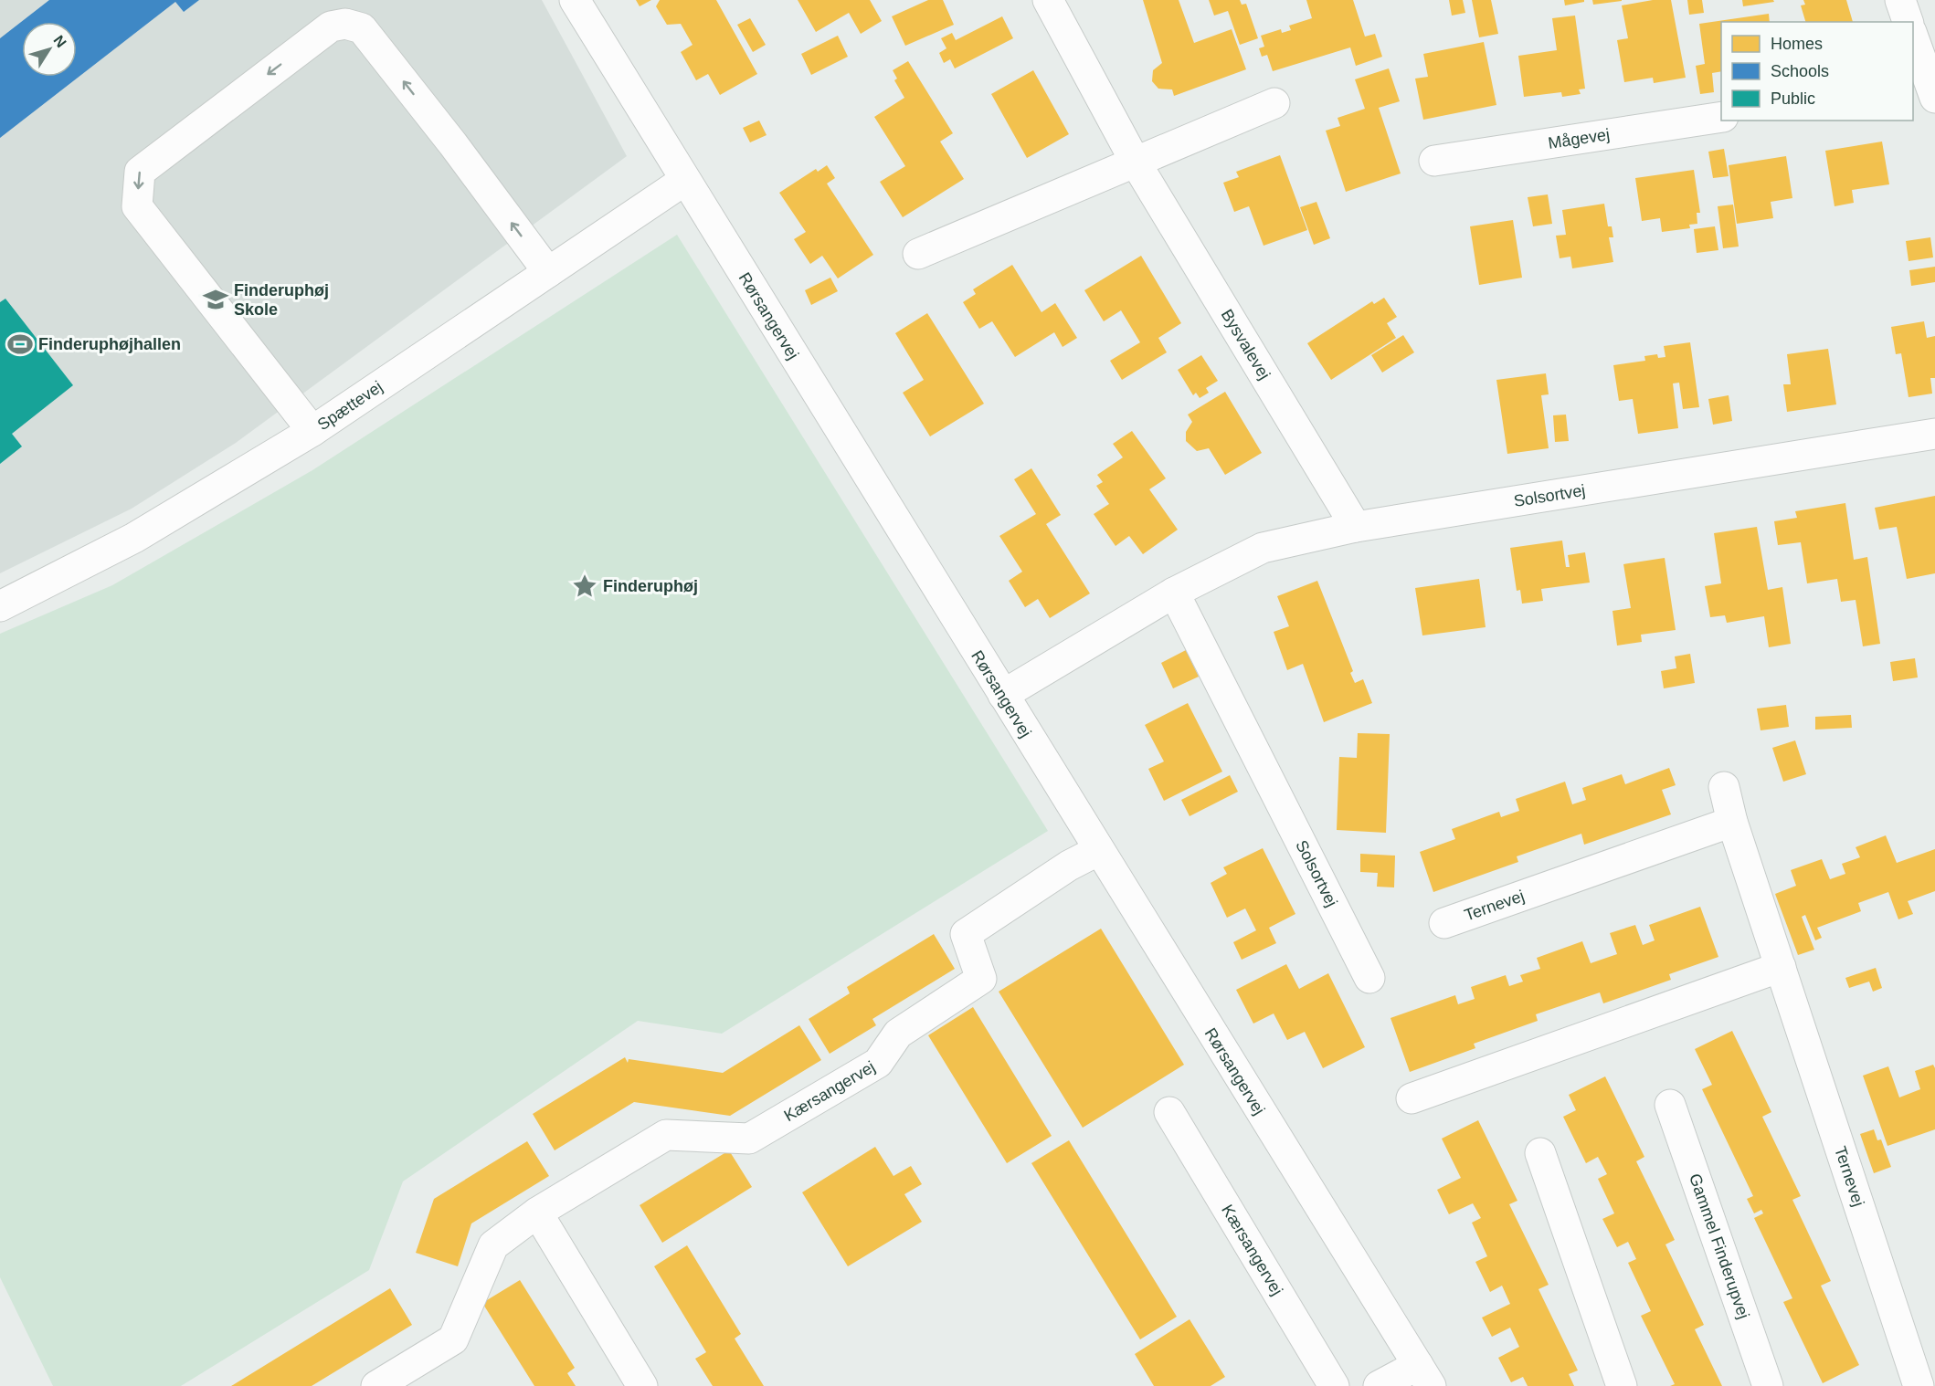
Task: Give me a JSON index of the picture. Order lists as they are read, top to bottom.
{
  "streets": {
    "street": [
      "Mågevej",
      "Rørsangervej",
      "Bysvalevej",
      "Spættevej",
      "Solsortvej",
      "Ternevej",
      "Kærsangervej",
      "Gammel Finderupvej"
    ]
  },
  "crossings": [
    ["Rørsangervej", "Spættevej"],
    ["Rørsangervej", "Solsortvej"],
    ["Rørsangervej", "Kærsangervej"],
    ["Bysvalevej", "Solsortvej"]
  ],
  "places": {
    "school or university": ["Finderuphøj Skole"],
    "sports": ["Finderuphøjhallen"],
    "place": ["Finderuphøj"]
  },
  "legend": ["Homes", "Schools", "Public"],
  "north": "top right"
}
